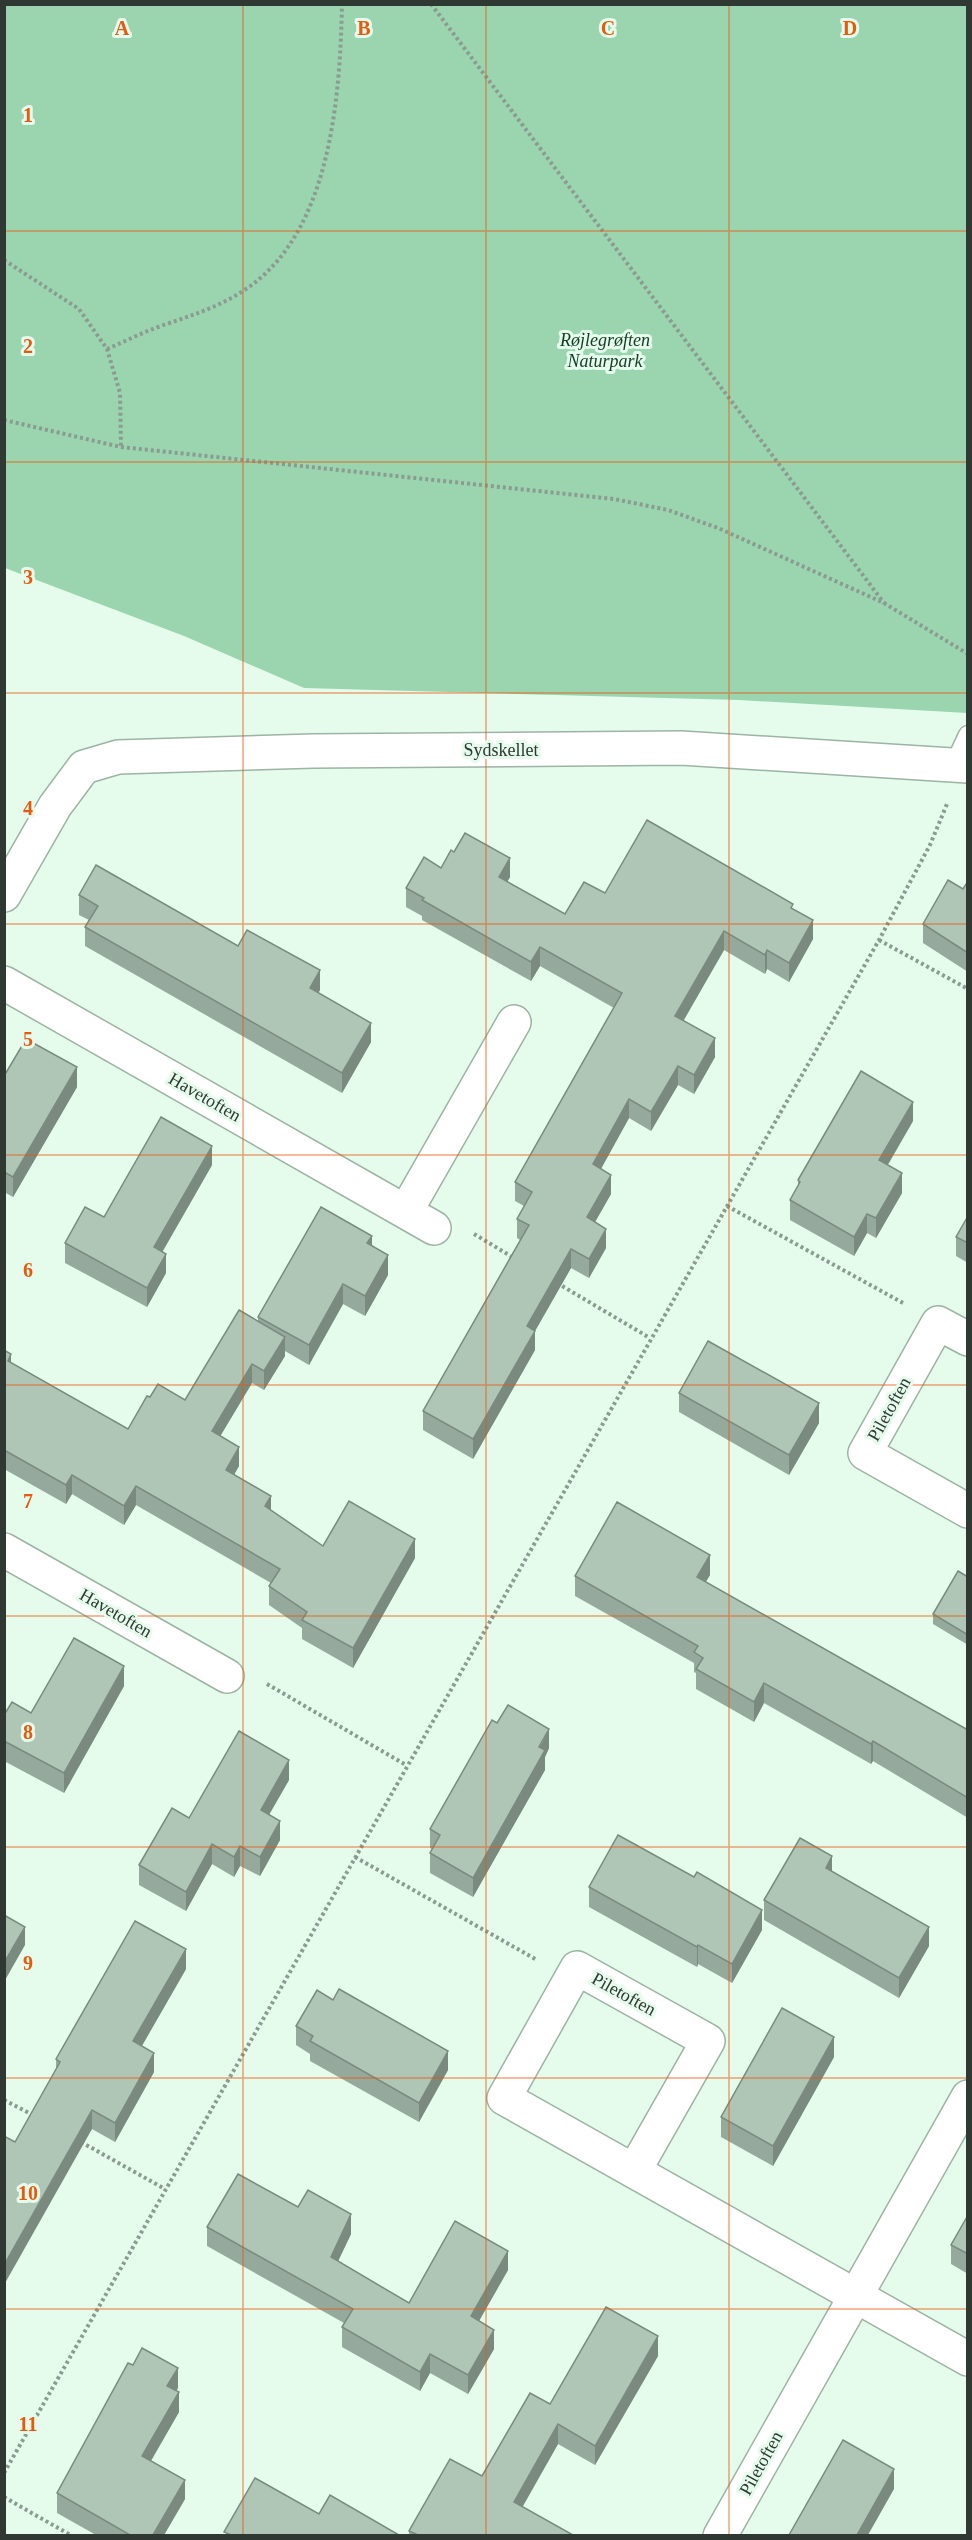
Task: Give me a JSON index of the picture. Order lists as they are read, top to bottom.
{
  "streets": {
    "street": ["Sydskellet", "Havetoften", "Piletoften"]
  },
  "parks": ["Røjlegrøften Naturpark"],
  "grid": {
    "columns": [
      "A",
      "B",
      "C",
      "D"
    ],
    "rows": [
      "1",
      "2",
      "3",
      "4",
      "5",
      "6",
      "7",
      "8",
      "9",
      "10",
      "11"
    ]
  }
}
